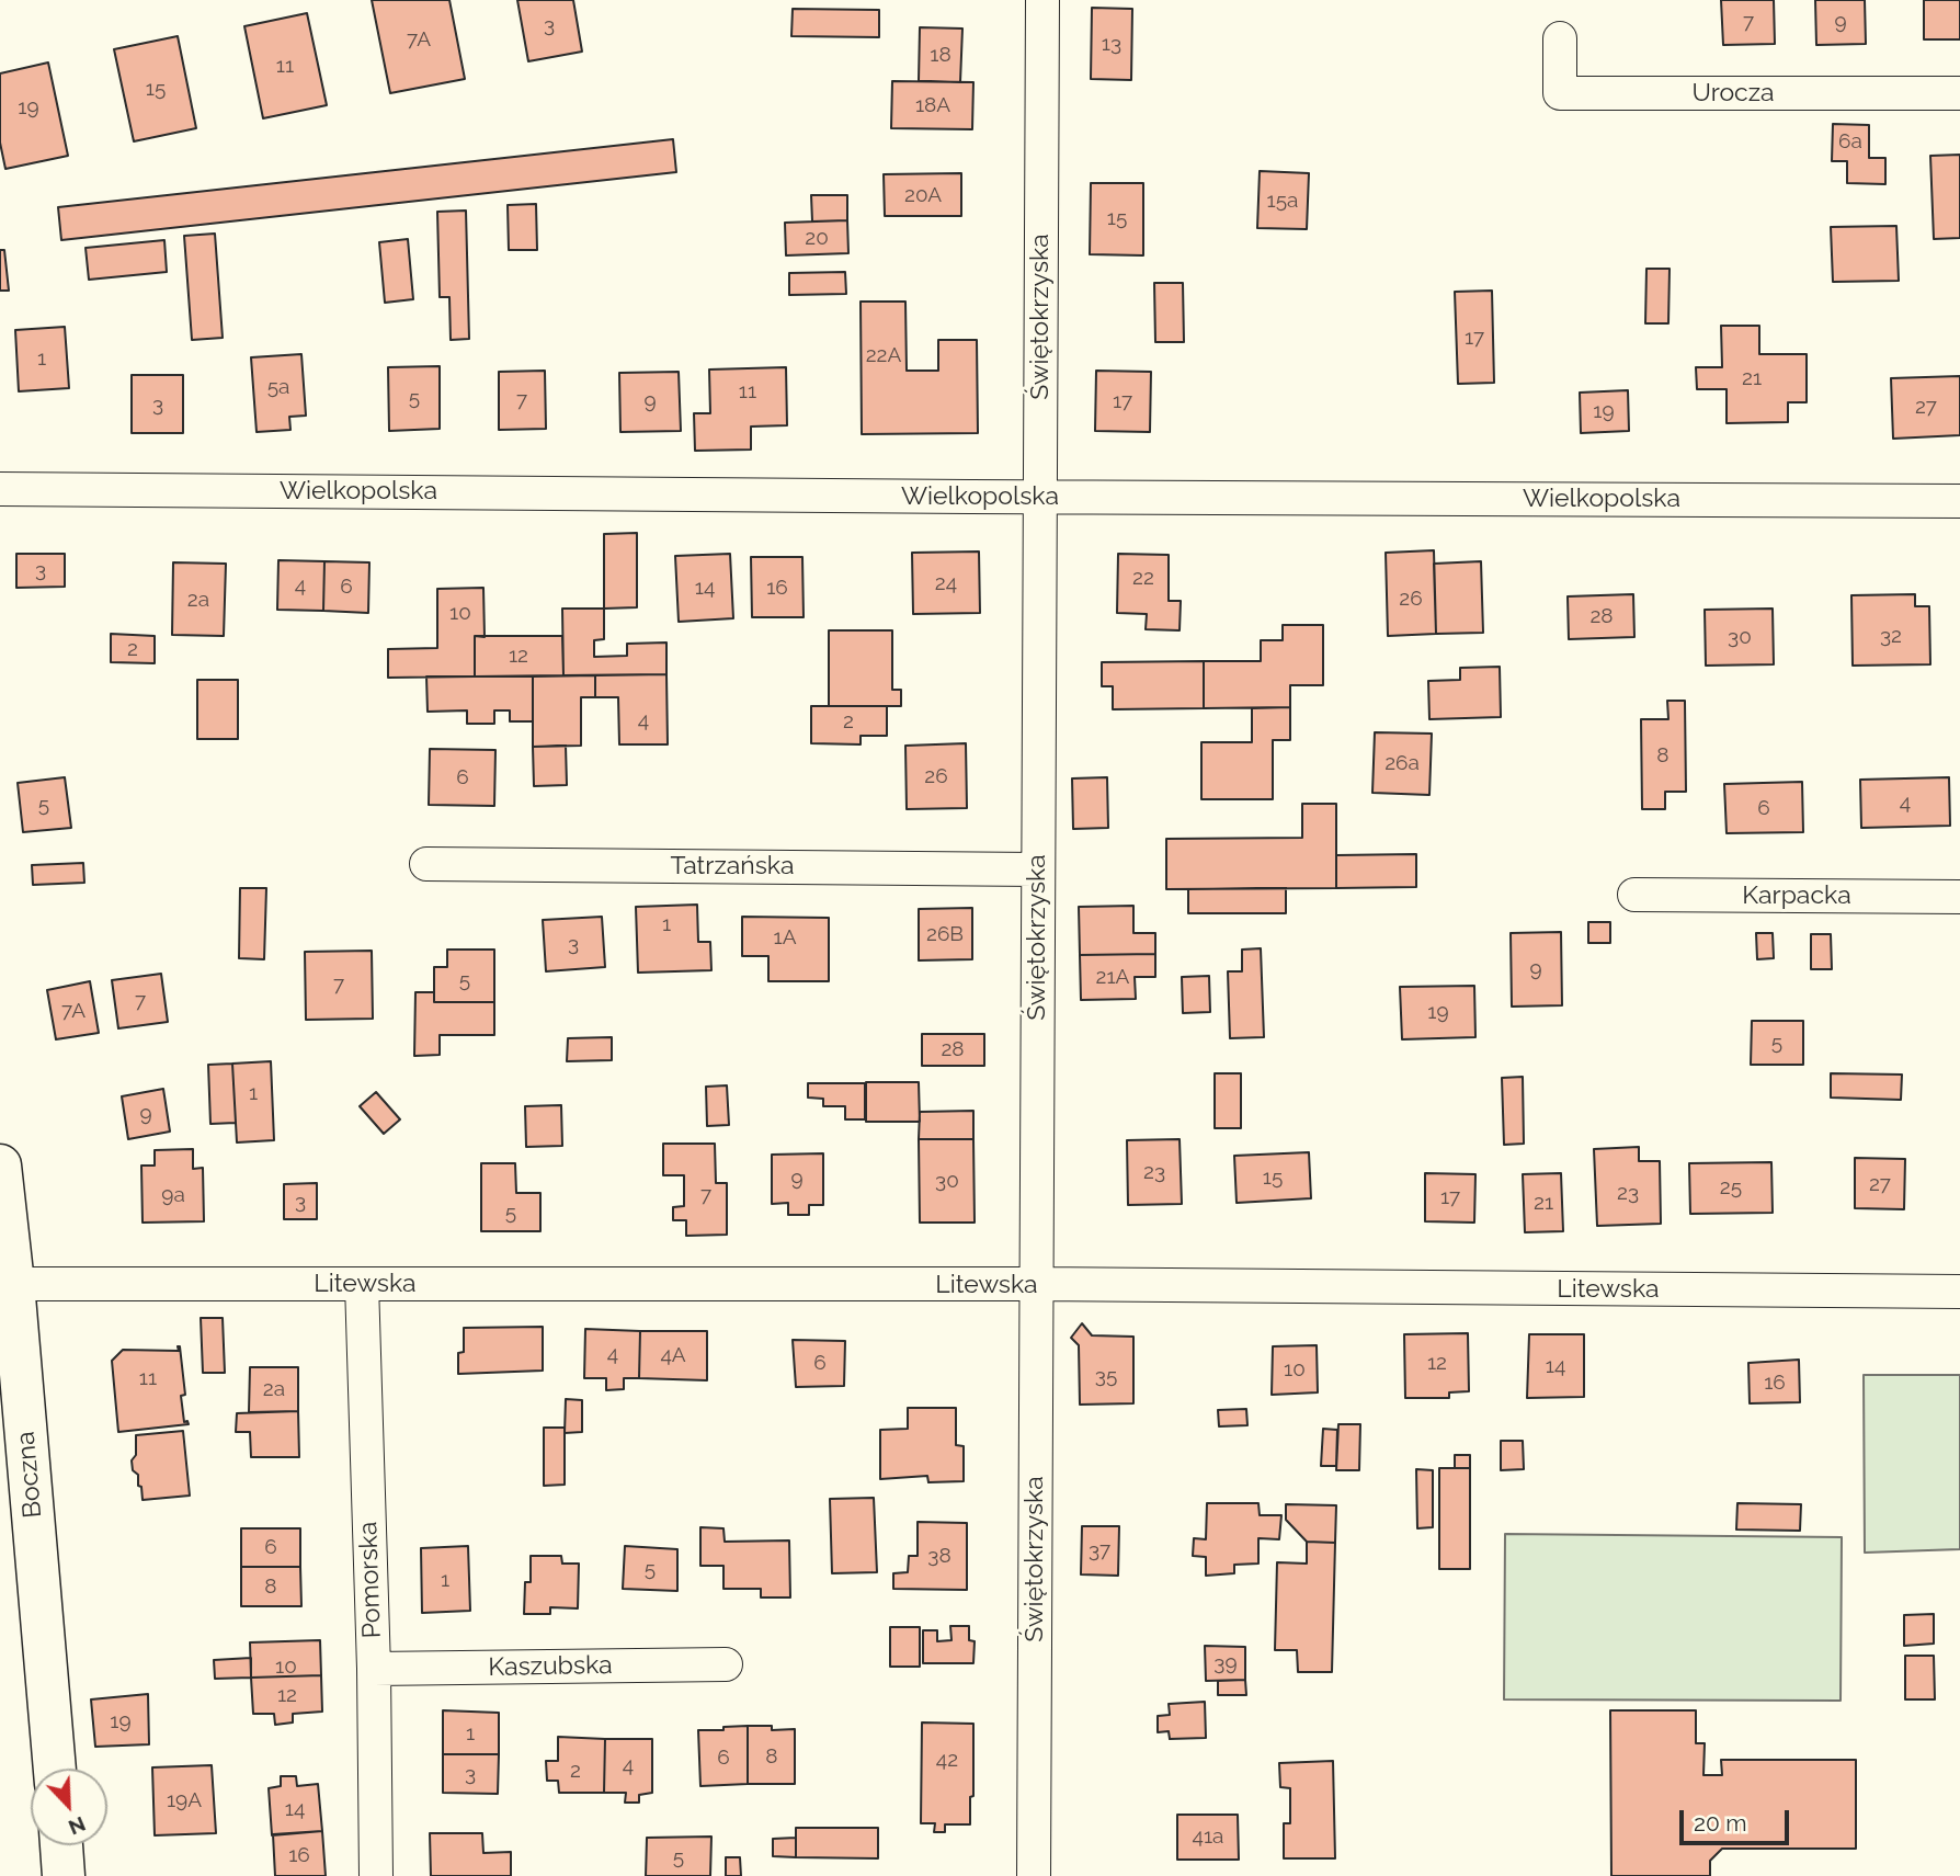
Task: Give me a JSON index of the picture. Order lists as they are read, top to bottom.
{
  "streets": {
    "street": [
      "Urocza",
      "Świętokrzyska",
      "Wielkopolska",
      "Tatrzańska",
      "Karpacka",
      "Litewska",
      "Boczna",
      "Pomorska",
      "Kaszubska"
    ]
  },
  "crossings": [
    ["Świętokrzyska", "Wielkopolska"],
    ["Świętokrzyska", "Tatrzańska"],
    ["Świętokrzyska", "Litewska"],
    ["Litewska", "Boczna"],
    ["Litewska", "Pomorska"],
    ["Pomorska", "Kaszubska"]
  ],
  "house_numbers": [
    "7",
    "9",
    "3",
    "7A",
    "13",
    "18",
    "11",
    "15",
    "18A",
    "19",
    "6a",
    "20A",
    "15a",
    "15",
    "20",
    "17",
    "22A",
    "1",
    "21",
    "5a",
    "11",
    "5",
    "7",
    "9",
    "17",
    "3",
    "27",
    "19",
    "3",
    "22",
    "24",
    "4",
    "6",
    "14",
    "16",
    "26",
    "2a",
    "10",
    "28",
    "32",
    "30",
    "2",
    "12",
    "4",
    "2",
    "8",
    "26a",
    "26",
    "6",
    "4",
    "5",
    "6",
    "1",
    "26B",
    "1A",
    "3",
    "9",
    "21A",
    "5",
    "7",
    "7",
    "7A",
    "19",
    "5",
    "28",
    "1",
    "9",
    "23",
    "15",
    "9",
    "30",
    "27",
    "25",
    "23",
    "9a",
    "7",
    "17",
    "3",
    "21",
    "5",
    "4",
    "4A",
    "6",
    "12",
    "14",
    "10",
    "35",
    "11",
    "16",
    "2a",
    "6",
    "37",
    "38",
    "5",
    "1",
    "8",
    "39",
    "10",
    "12",
    "19",
    "1",
    "8",
    "6",
    "42",
    "4",
    "2",
    "3",
    "19A",
    "14",
    "41a",
    "16",
    "5"
  ],
  "scale_bar": "20 m",
  "north": "bottom right"
}
